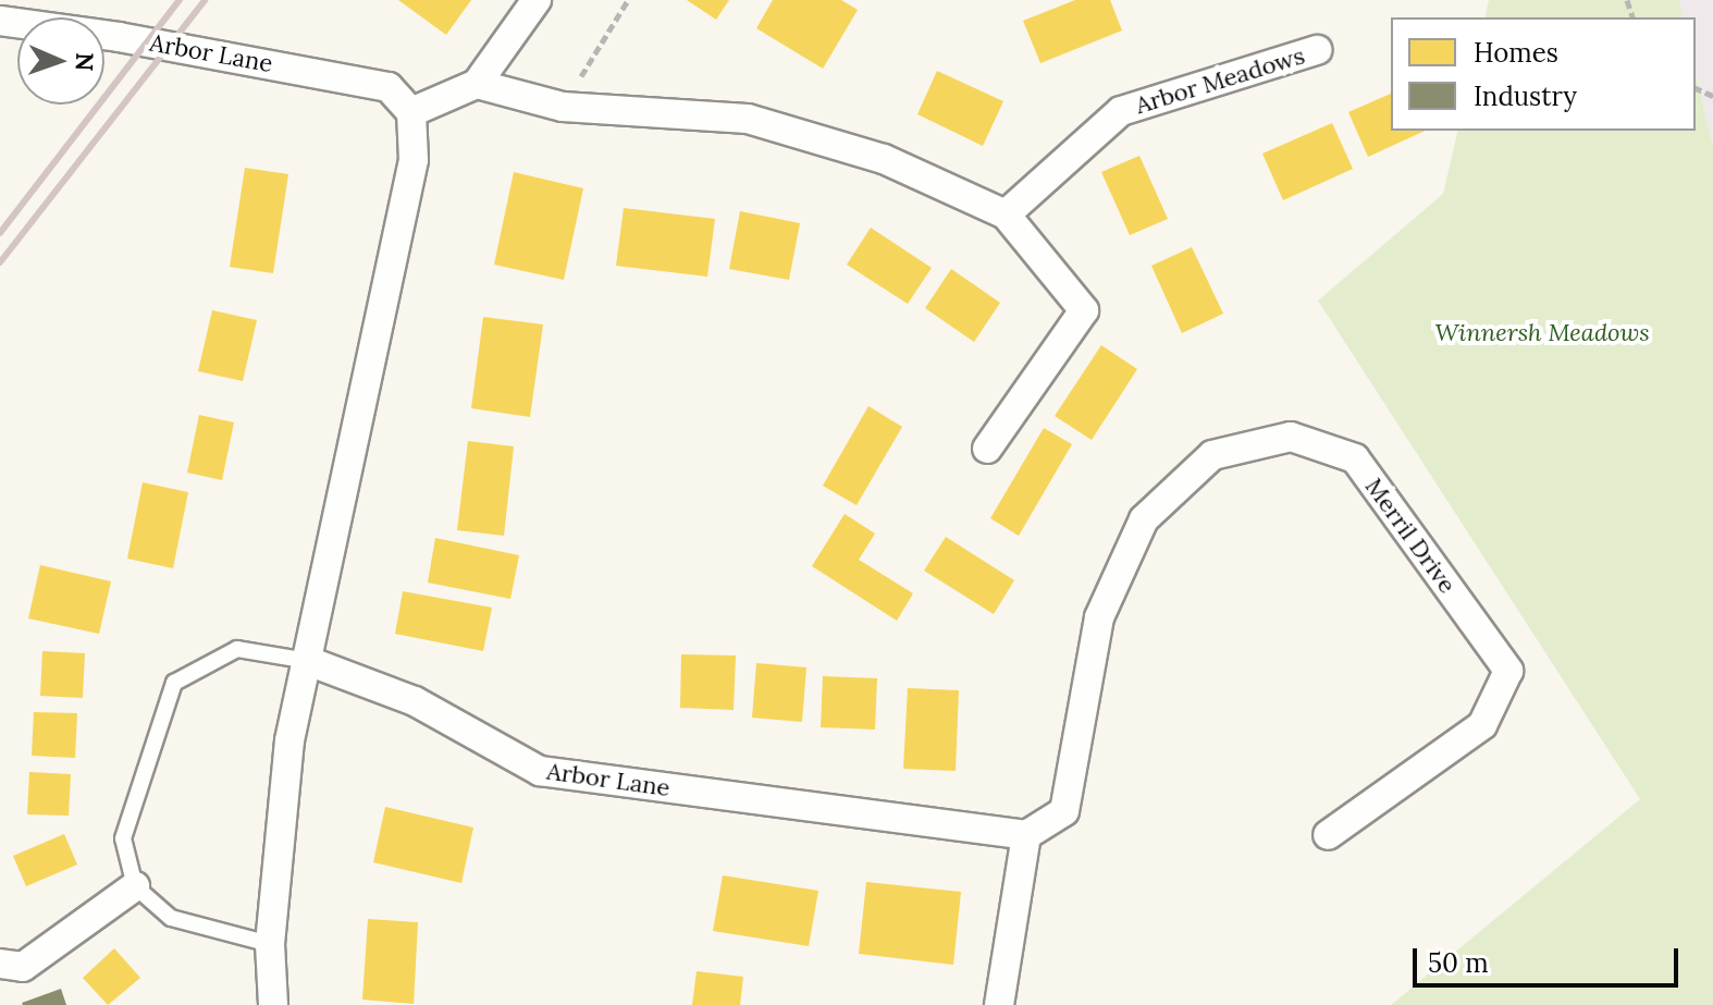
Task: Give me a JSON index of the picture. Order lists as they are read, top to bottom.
{
  "streets": {
    "street": ["Arbor Lane", "Arbor Meadows", "Merril Drive"]
  },
  "crossings": [
    ["Arbor Lane", "Merril Drive"]
  ],
  "parks": ["Winnersh Meadows"],
  "legend": ["Homes", "Industry"],
  "scale_bar": "50 m",
  "north": "right"
}
